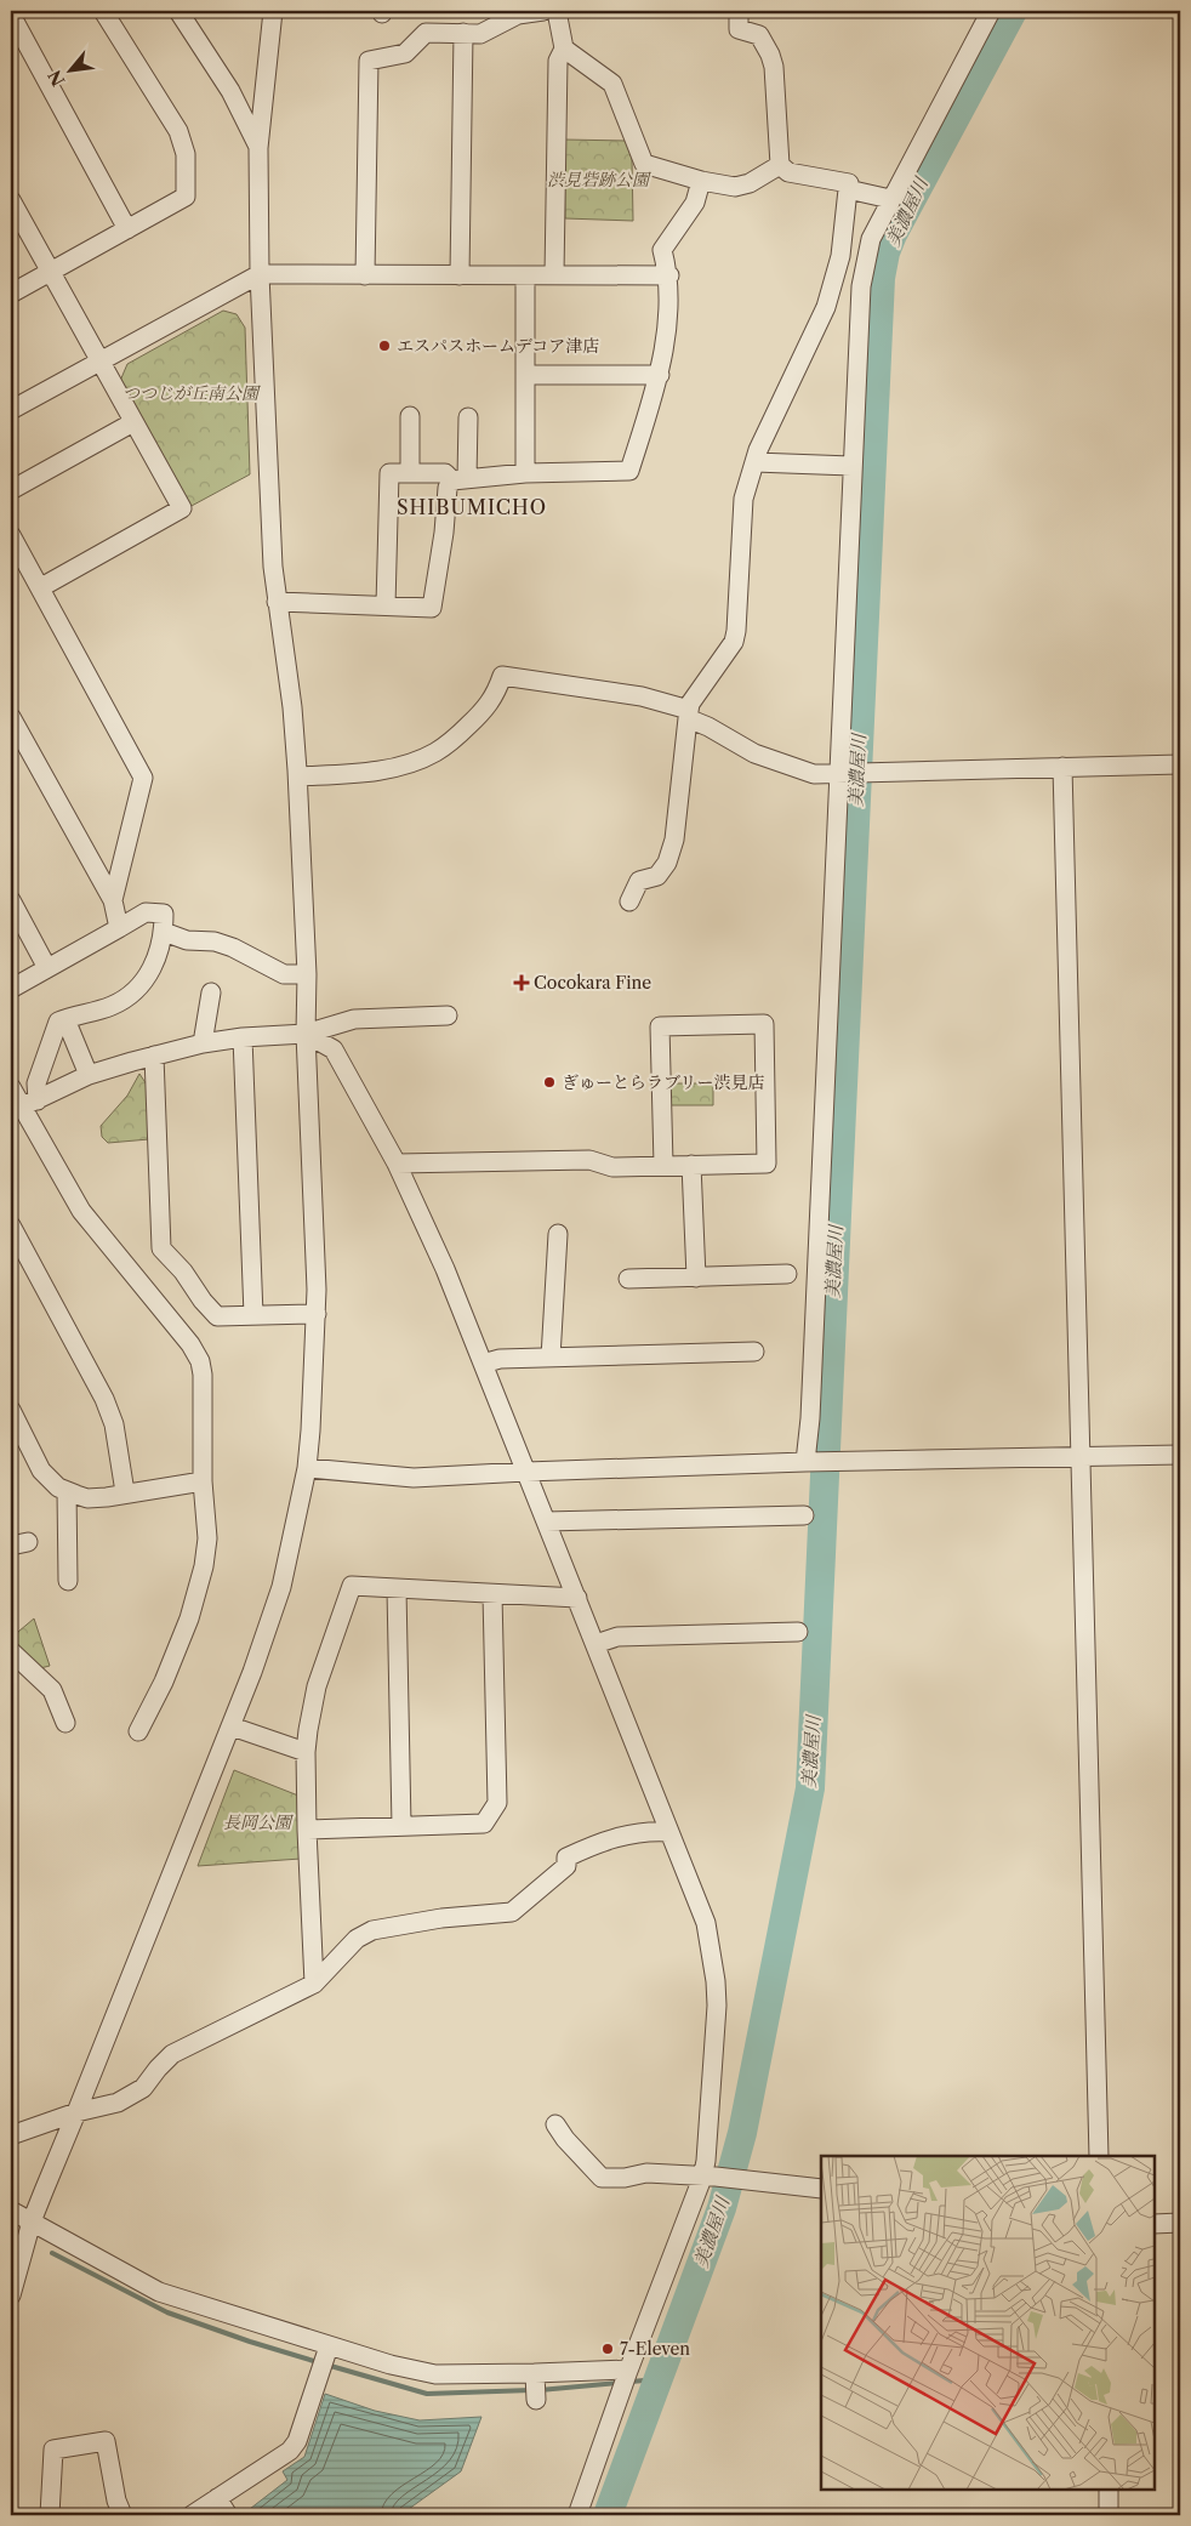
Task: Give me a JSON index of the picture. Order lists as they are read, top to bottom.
{
  "districts": ["SHIBUMICHO"],
  "water": ["美濃屋川"],
  "parks": ["渋見砦跡公園", "つつじが丘南公園", "長岡公園"],
  "places": {
    "other": ["エスパスホームデコア津店", "ぎゅーとらラブリー渋見店", "7-Eleven"],
    "health": ["Cocokara Fine"]
  },
  "north": "bottom left"
}
